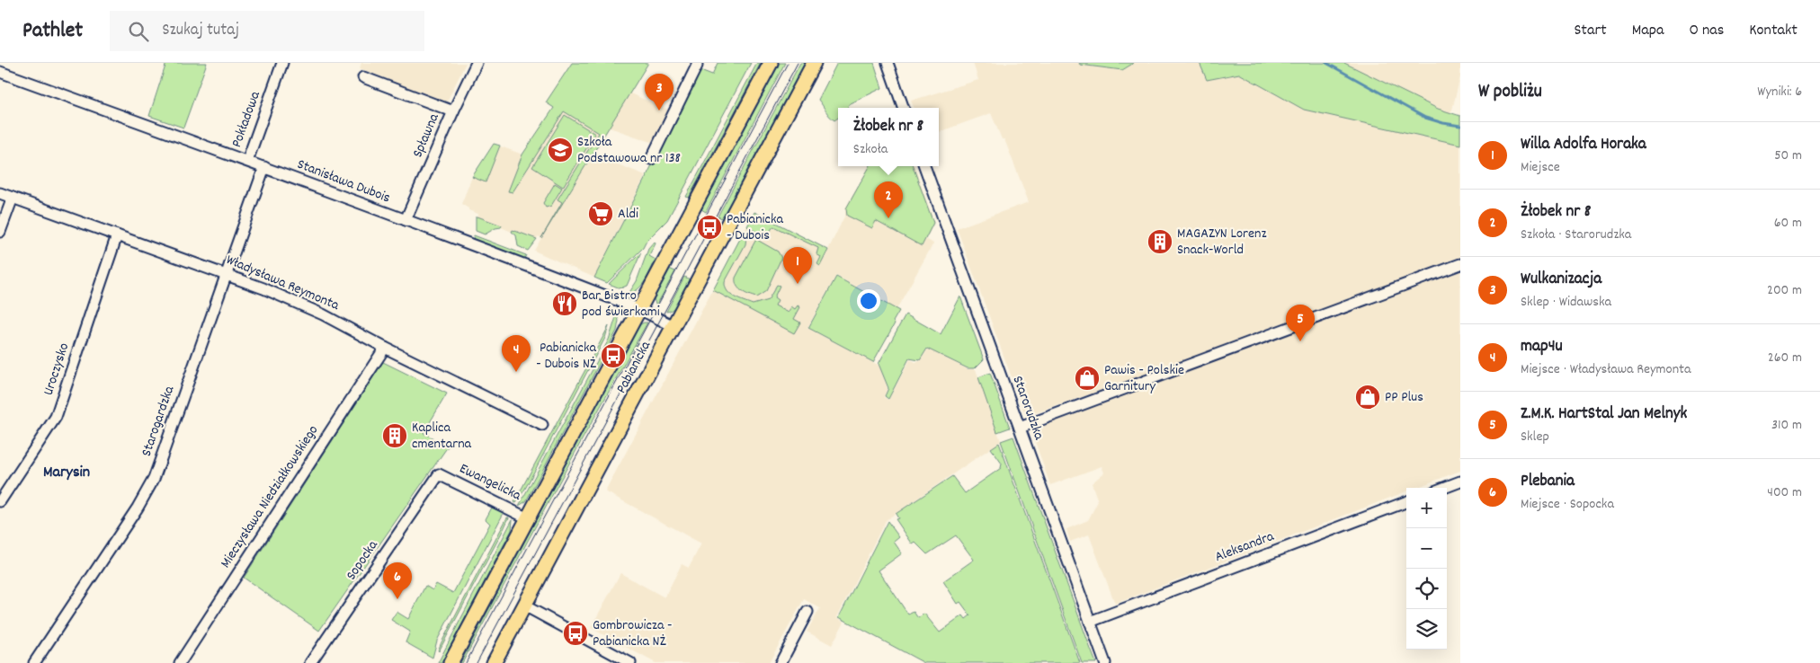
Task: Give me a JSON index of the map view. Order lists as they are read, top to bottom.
{
  "streets": {
    "main road": ["Pabianicka"],
    "street": [
      "Pokładowa",
      "Spławna",
      "Stanisława Dubois",
      "Władysława Reymonta",
      "Uroczysko",
      "Starorudzka",
      "Starogardzka",
      "Ewangelicka",
      "Mieczysława Niedziałkowskiego",
      "Aleksandra",
      "Sopocka"
    ]
  },
  "crossings": [
    ["Pokładowa", "Stanisława Dubois"],
    ["Spławna", "Stanisława Dubois"],
    ["Stanisława Dubois", "Pabianicka"],
    ["Stanisława Dubois", "Starogardzka"],
    ["Władysława Reymonta", "Uroczysko"],
    ["Władysława Reymonta", "Starogardzka"],
    ["Władysława Reymonta", "Mieczysława Niedziałkowskiego"],
    ["Pabianicka", "Ewangelicka"],
    ["Starorudzka", "Aleksandra"],
    ["Ewangelicka", "Sopocka"]
  ],
  "districts": ["Marysin"],
  "places": {
    "school or university": ["Szkoła Podstawowa nr 138"],
    "supermarket": ["Aldi"],
    "bus stop": ["Pabianicka - Dubois", "Pabianicka - Dubois NŻ", "Gombrowicza - Pabianicka NŻ"],
    "building": ["MAGAZYN Lorenz Snack-World", "Kaplica cmentarna"],
    "restaurant": ["Bar Bistro pod świerkami"],
    "shop": ["Pawis - Polskie Garnitury", "PP Plus"]
  },
  "page": {
    "header": "Pathlet",
    "search": "Szukaj tutaj",
    "nav": [
      "Start",
      "Mapa",
      "O nas",
      "Kontakt"
    ],
    "heading": ["W pobliżu", "Wyniki: 6"],
    "pins": [
      "3",
      "2",
      "1",
      "5",
      "4",
      "6"
    ],
    "popup": ["Żłobek nr 8", "Szkoła"],
    "list": [
      {
        "mark": "1",
        "name": "Willa Adolfa Horaka",
        "note": "Miejsce",
        "value": "50 m"
      },
      {
        "mark": "2",
        "name": "Żłobek nr 8",
        "note": "Szkoła · Starorudzka",
        "value": "60 m"
      },
      {
        "mark": "3",
        "name": "Wulkanizacja",
        "note": "Sklep · Widawska",
        "value": "200 m"
      },
      {
        "mark": "4",
        "name": "map4u",
        "note": "Miejsce · Władysława Reymonta",
        "value": "260 m"
      },
      {
        "mark": "5",
        "name": "Z.M.K. HartStal Jan Melnyk",
        "note": "Sklep",
        "value": "310 m"
      },
      {
        "mark": "6",
        "name": "Plebania",
        "note": "Miejsce · Sopocka",
        "value": "400 m"
      }
    ],
    "map_buttons": ["+", "−"]
  }
}
